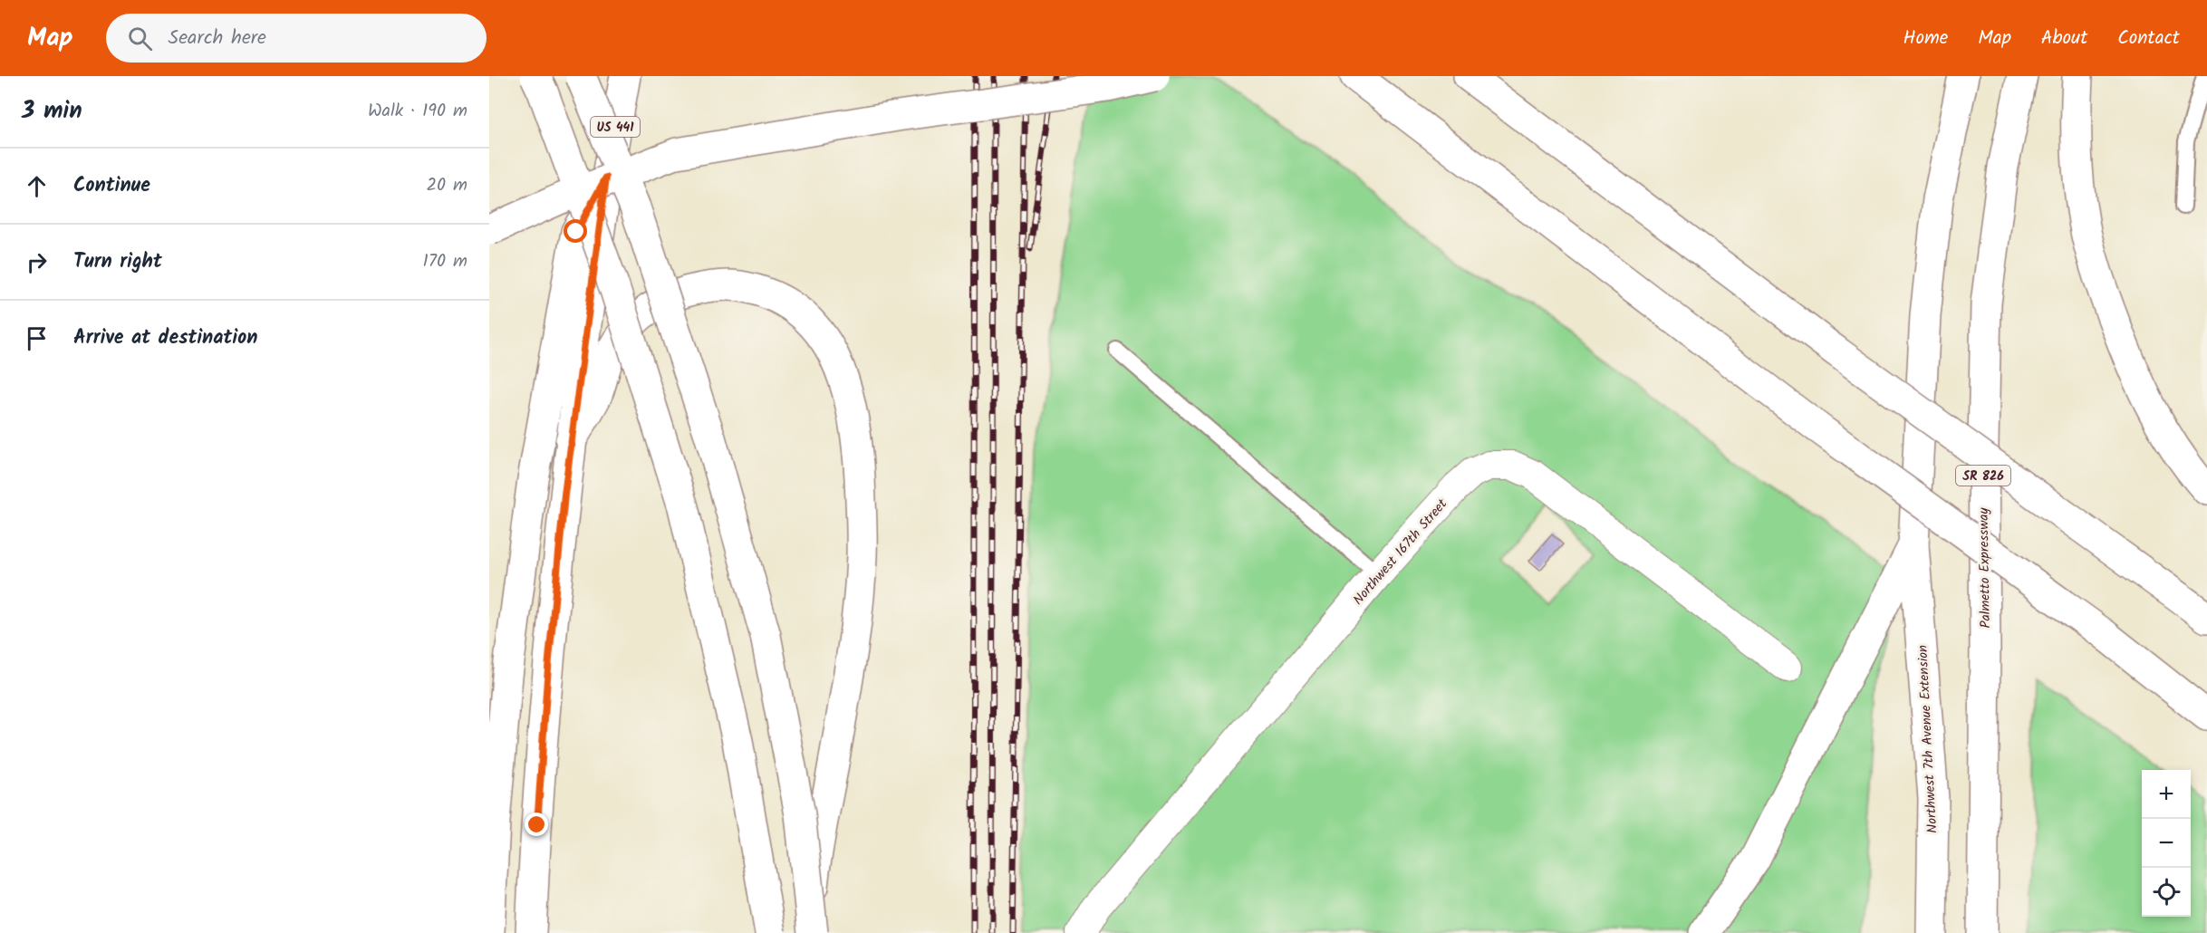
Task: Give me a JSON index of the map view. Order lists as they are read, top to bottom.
{
  "streets": {
    "main road": [
      "US 441",
      "SR 826",
      "Palmetto Expressway",
      "Northwest 7th Avenue Extension"
    ],
    "street": ["Northwest 167th Street"]
  },
  "page": {
    "header": "Map",
    "search": "Search here",
    "nav": [
      "Home",
      "Map",
      "About",
      "Contact"
    ],
    "heading": ["3 min", "Walk · 190 m"],
    "list": [
      ["Continue", "20 m"],
      ["Turn right", "170 m"],
      "Arrive at destination"
    ],
    "map_buttons": ["+", "−"]
  }
}
